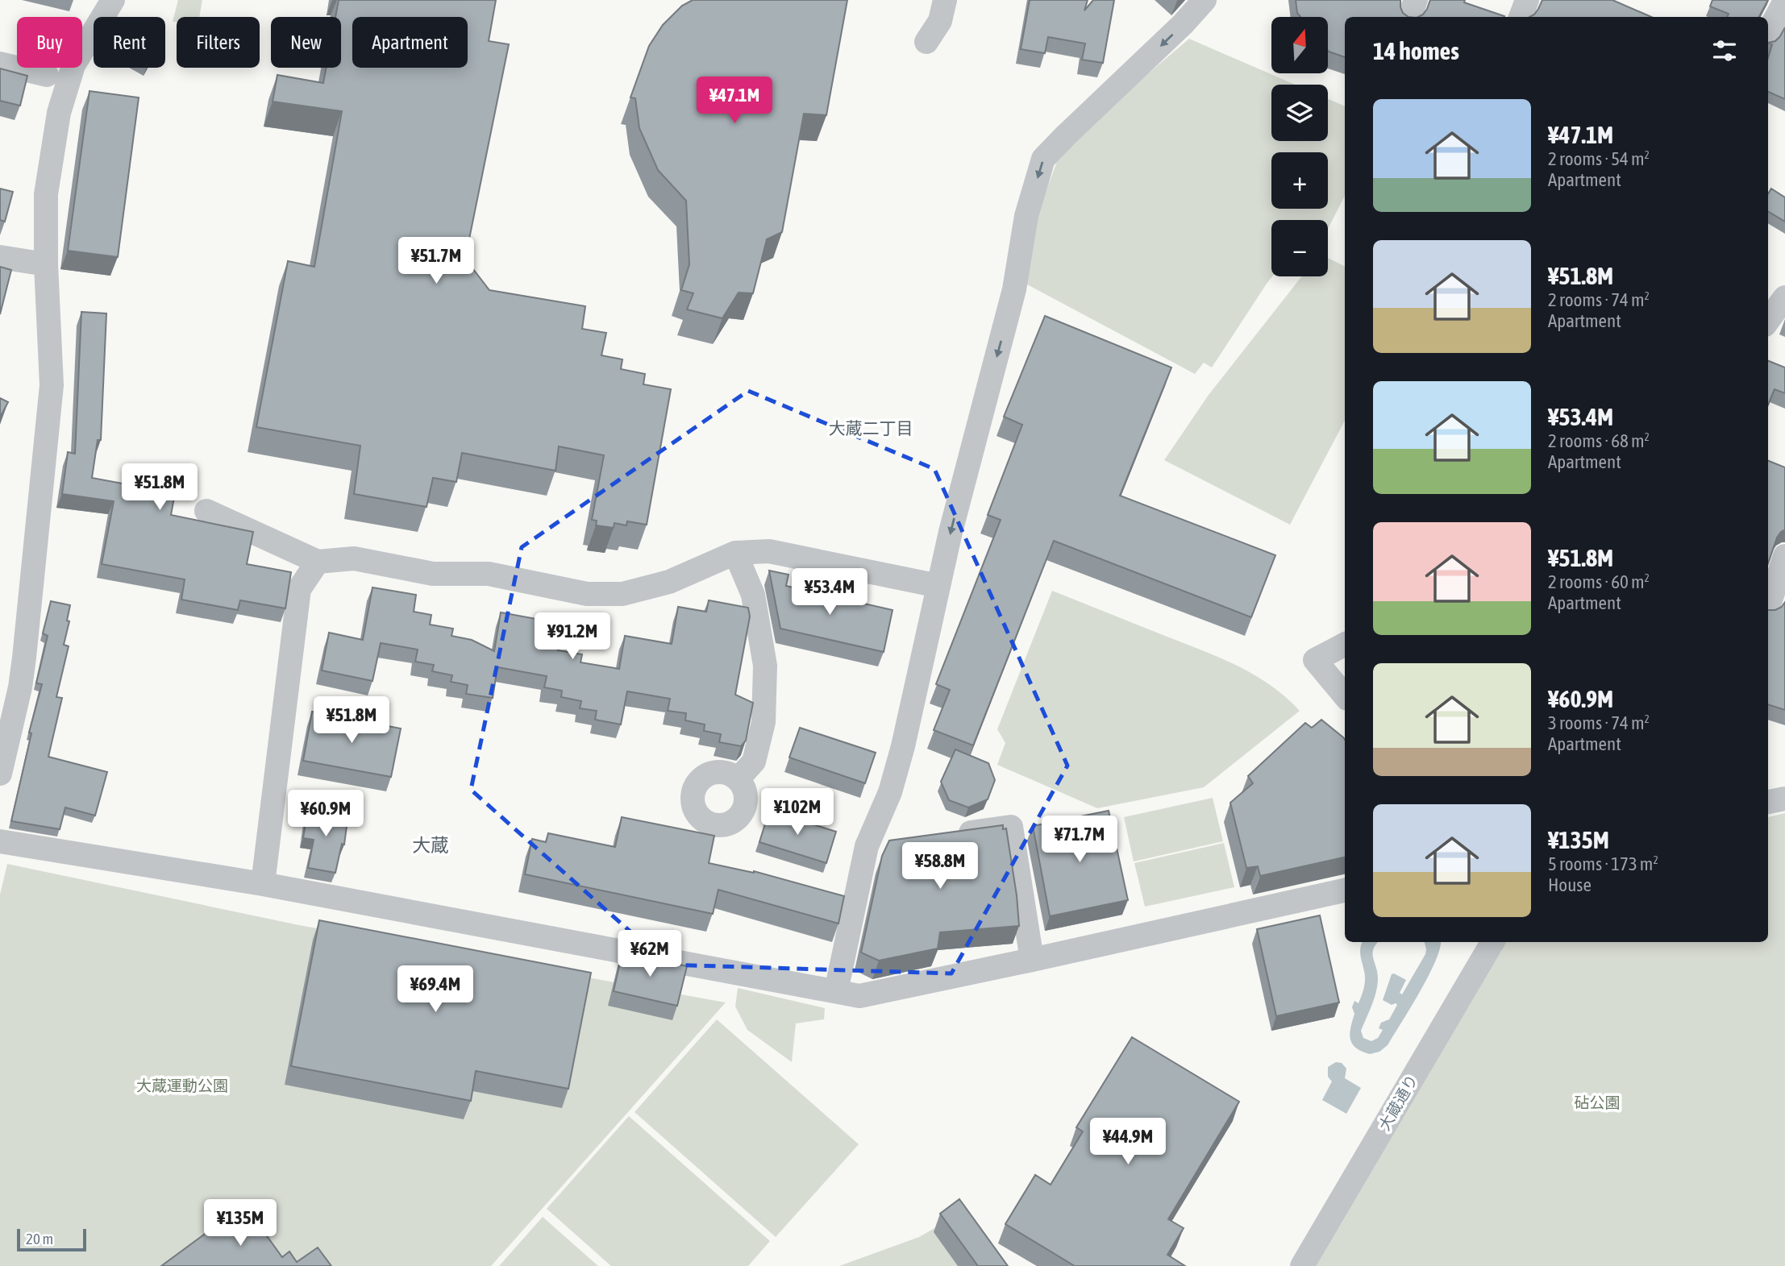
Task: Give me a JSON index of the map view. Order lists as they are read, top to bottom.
{
  "streets": {
    "street": ["大蔵通り"]
  },
  "districts": ["大蔵二丁目", "大蔵"],
  "parks": ["大蔵運動公園", "砧公園"],
  "scale_bar": "20 m",
  "north": "top",
  "page": {
    "map_buttons": ["+", "−"],
    "chip": [
      "Buy",
      "Rent",
      "Filters",
      "New",
      "Apartment"
    ],
    "heading": "14 homes",
    "price": [
      "¥47.1M",
      "¥51.7M",
      "¥51.8M",
      "¥53.4M",
      "¥91.2M",
      "¥51.8M",
      "¥102M",
      "¥60.9M",
      "¥71.7M",
      "¥58.8M",
      "¥62M",
      "¥69.4M",
      "¥44.9M",
      "¥135M"
    ],
    "list": [
      {
        "name": "¥47.1M",
        "note": "2 rooms · 54 m² · Apartment"
      },
      {
        "name": "¥51.8M",
        "note": "2 rooms · 74 m² · Apartment"
      },
      {
        "name": "¥53.4M",
        "note": "2 rooms · 68 m² · Apartment"
      },
      {
        "name": "¥51.8M",
        "note": "2 rooms · 60 m² · Apartment"
      },
      {
        "name": "¥60.9M",
        "note": "3 rooms · 74 m² · Apartment"
      },
      {
        "name": "¥135M",
        "note": "5 rooms · 173 m² · House"
      }
    ],
    "scale": "20 m"
  }
}
